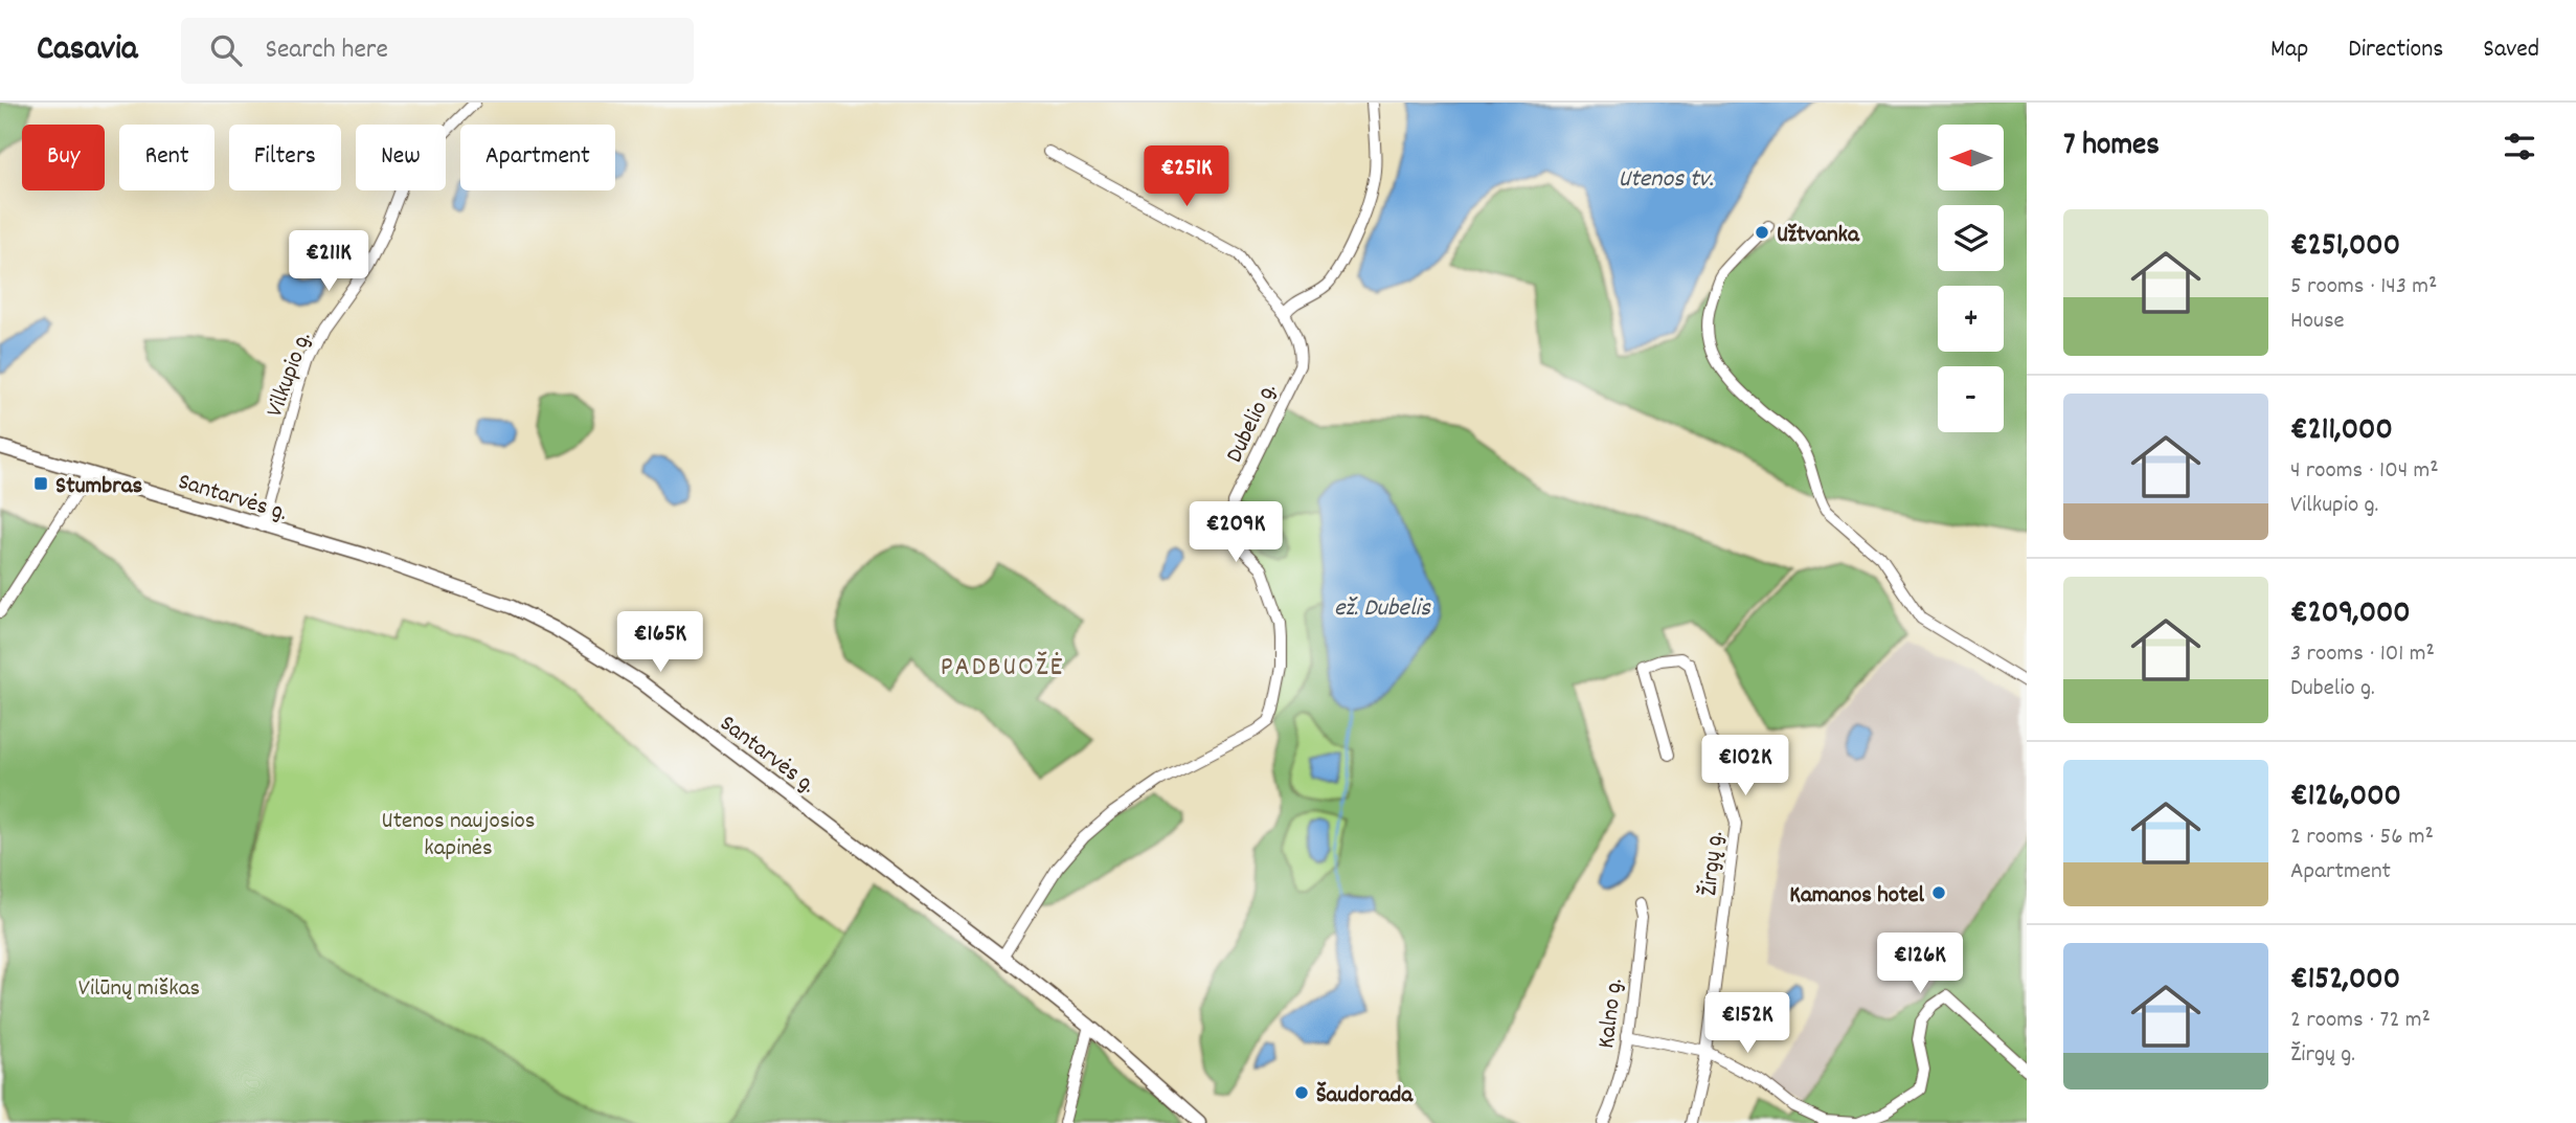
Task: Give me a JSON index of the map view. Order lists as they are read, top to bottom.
{
  "streets": {
    "main road": ["Santarvės g."],
    "street": [
      "Vilkupio g.",
      "Dubelio g.",
      "Žirgų g.",
      "Kalno g."
    ]
  },
  "crossings": [
    ["Vilkupio g.", "Santarvės g."],
    ["Dubelio g.", "Santarvės g."]
  ],
  "districts": ["PADBUOŽĖ"],
  "water": ["Utenos tv.", "ež. Dubelis"],
  "parks": ["Utenos naujosios kapinės", "Vilūnų miškas"],
  "places": {
    "other": ["Užtvanka", "Kamanos hotel", "Šaudorada"],
    "transit": ["Stumbras"]
  },
  "north": "left",
  "page": {
    "header": "Casavia",
    "search": "Search here",
    "nav": ["Map", "Directions", "Saved"],
    "heading": "7 homes",
    "map_buttons": ["+", "−"],
    "chip": [
      "Buy",
      "Rent",
      "Filters",
      "New",
      "Apartment"
    ],
    "price": [
      "€251K",
      "€211K",
      "€209K",
      "€165K",
      "€102K",
      "€126K",
      "€152K"
    ],
    "list": [
      {
        "name": "€251,000",
        "note": "5 rooms · 143 m² · House"
      },
      {
        "name": "€211,000",
        "note": "4 rooms · 104 m² · Vilkupio g."
      },
      {
        "name": "€209,000",
        "note": "3 rooms · 101 m² · Dubelio g."
      },
      {
        "name": "€126,000",
        "note": "2 rooms · 56 m² · Apartment"
      },
      {
        "name": "€152,000",
        "note": "2 rooms · 72 m² · Žirgų g."
      }
    ]
  }
}
